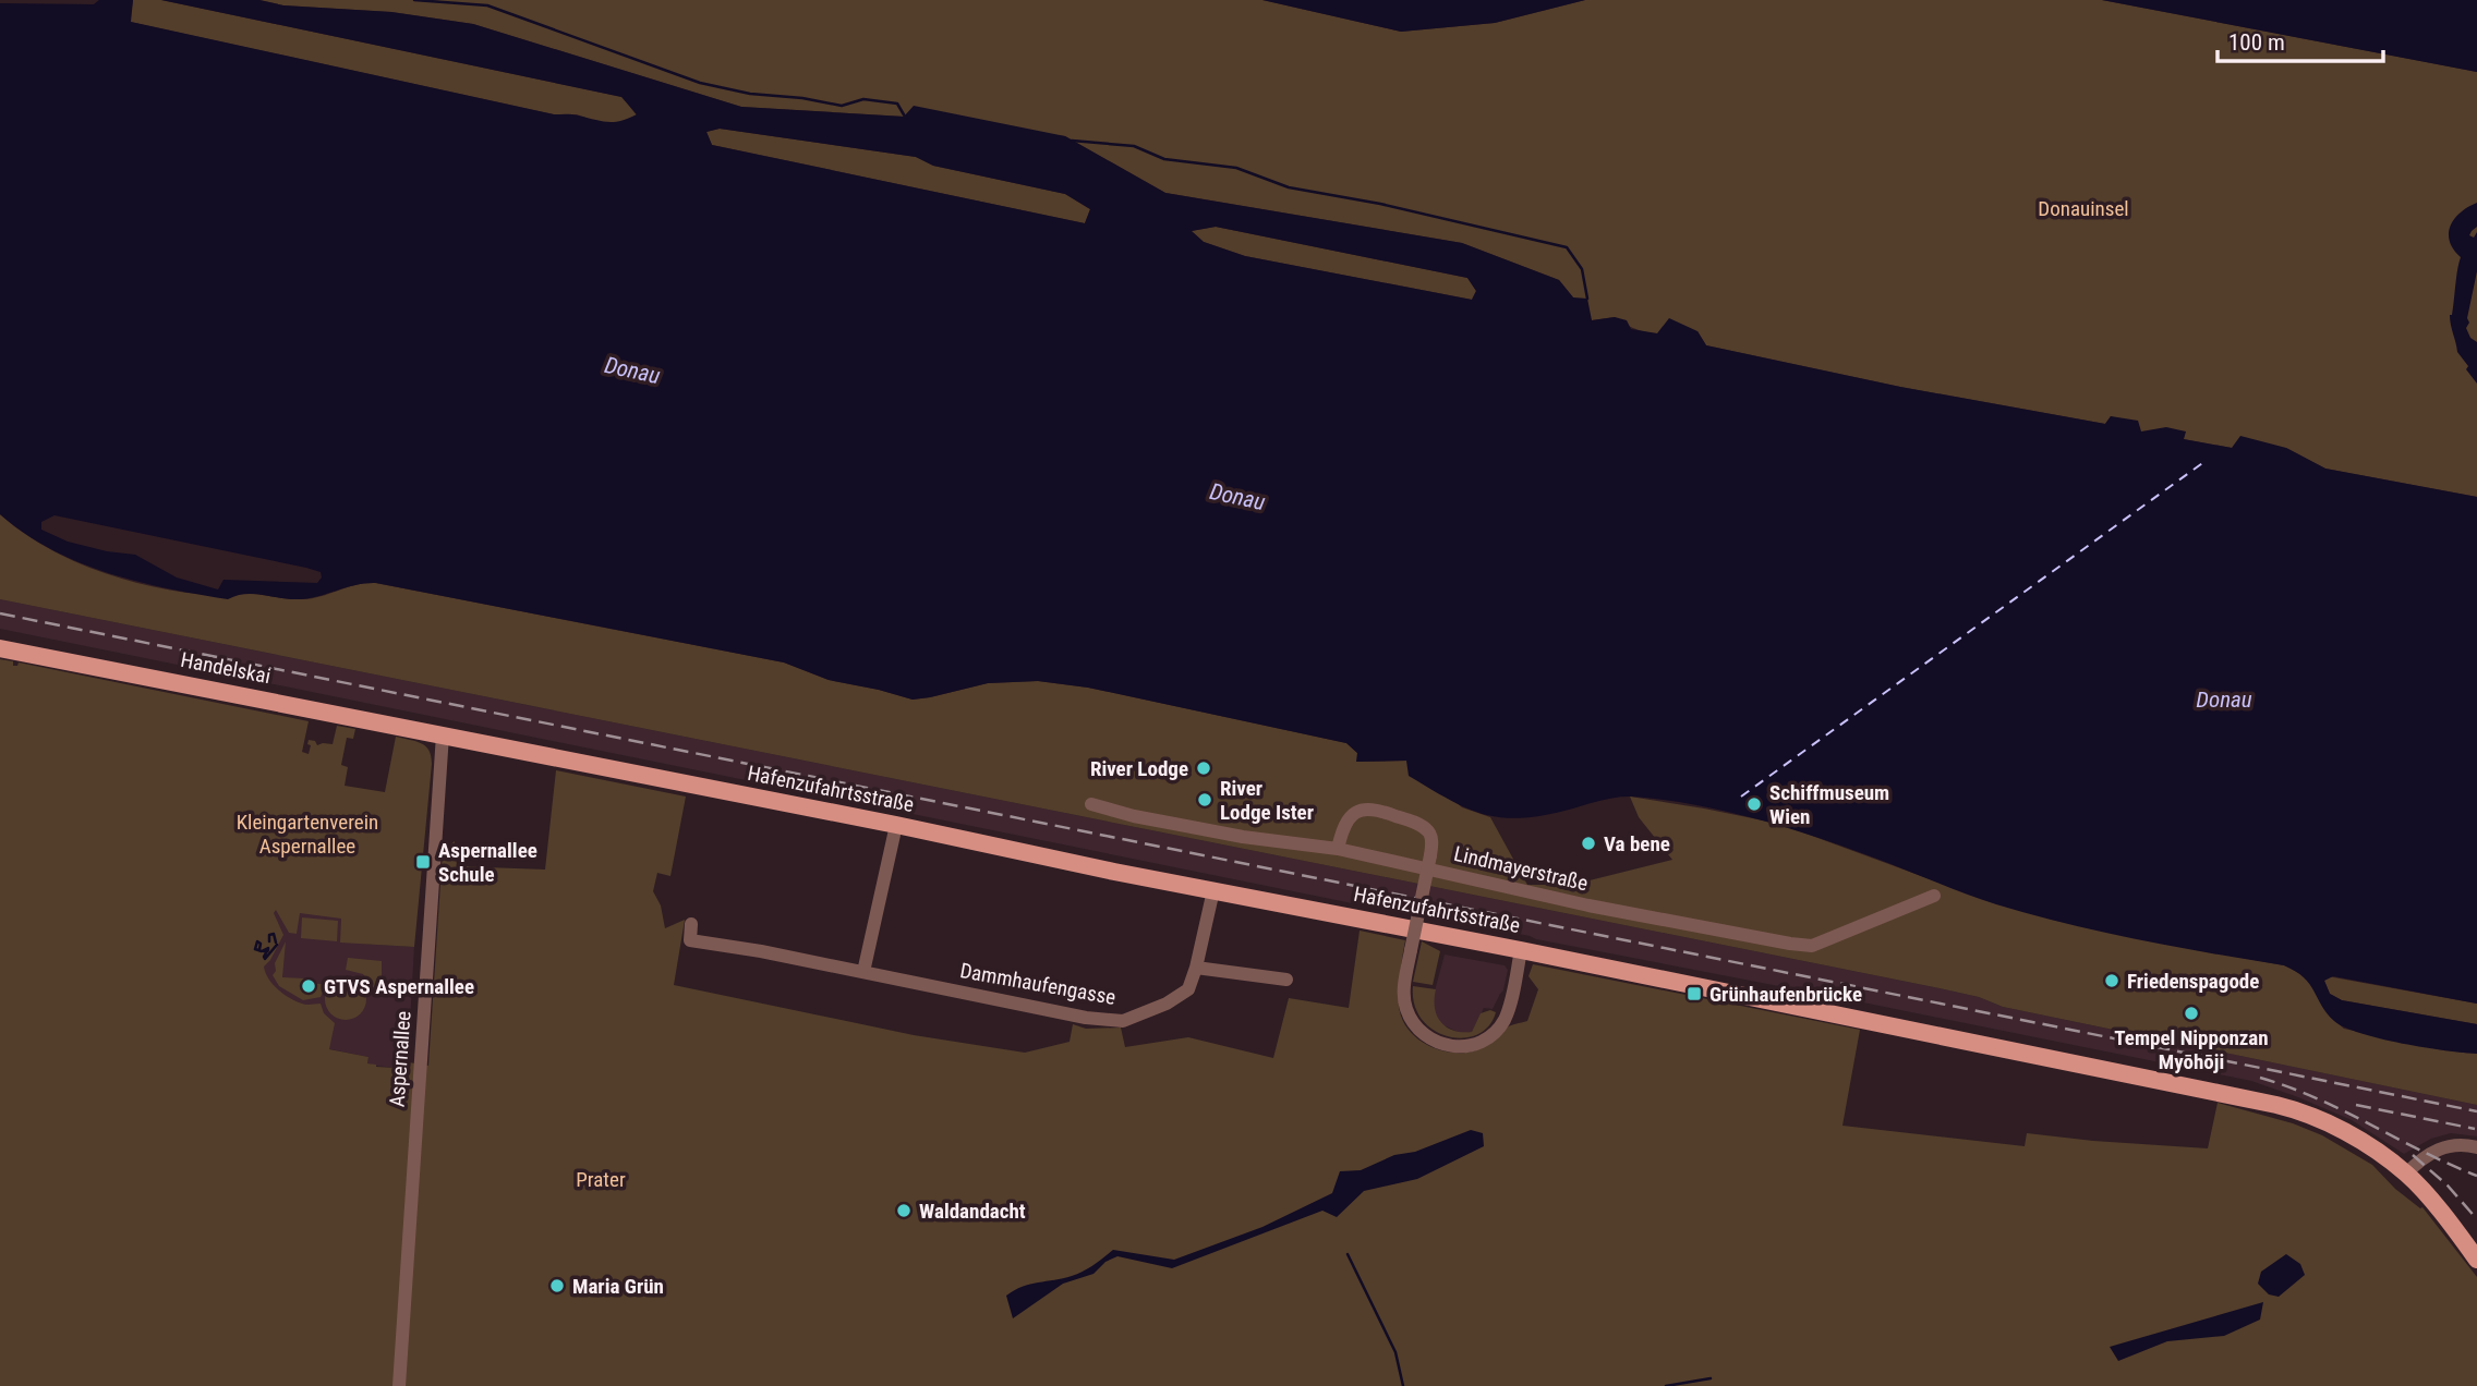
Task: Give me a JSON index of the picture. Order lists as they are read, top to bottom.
{
  "streets": {
    "main road": ["Handelskai", "Hafenzufahrtsstraße"],
    "street": ["Lindmayerstraße", "Dammhaufengasse", "Aspernallee"]
  },
  "crossings": [
    ["Handelskai", "Hafenzufahrtsstraße"],
    ["Handelskai", "Aspernallee"],
    ["Hafenzufahrtsstraße", "Dammhaufengasse"],
    ["Hafenzufahrtsstraße", "Aspernallee"]
  ],
  "water": ["Donau"],
  "parks": ["Donauinsel", "Kleingartenverein Aspernallee", "Prater"],
  "places": {
    "other": [
      "River Lodge",
      "River Lodge Ister",
      "Schiffmuseum Wien",
      "Va bene",
      "Friedenspagode",
      "GTVS Aspernallee",
      "Tempel Nipponzan Myōhōji",
      "Waldandacht",
      "Maria Grün"
    ],
    "transit": ["Aspernallee Schule", "Grünhaufenbrücke"]
  },
  "scale_bar": "100 m"
}
